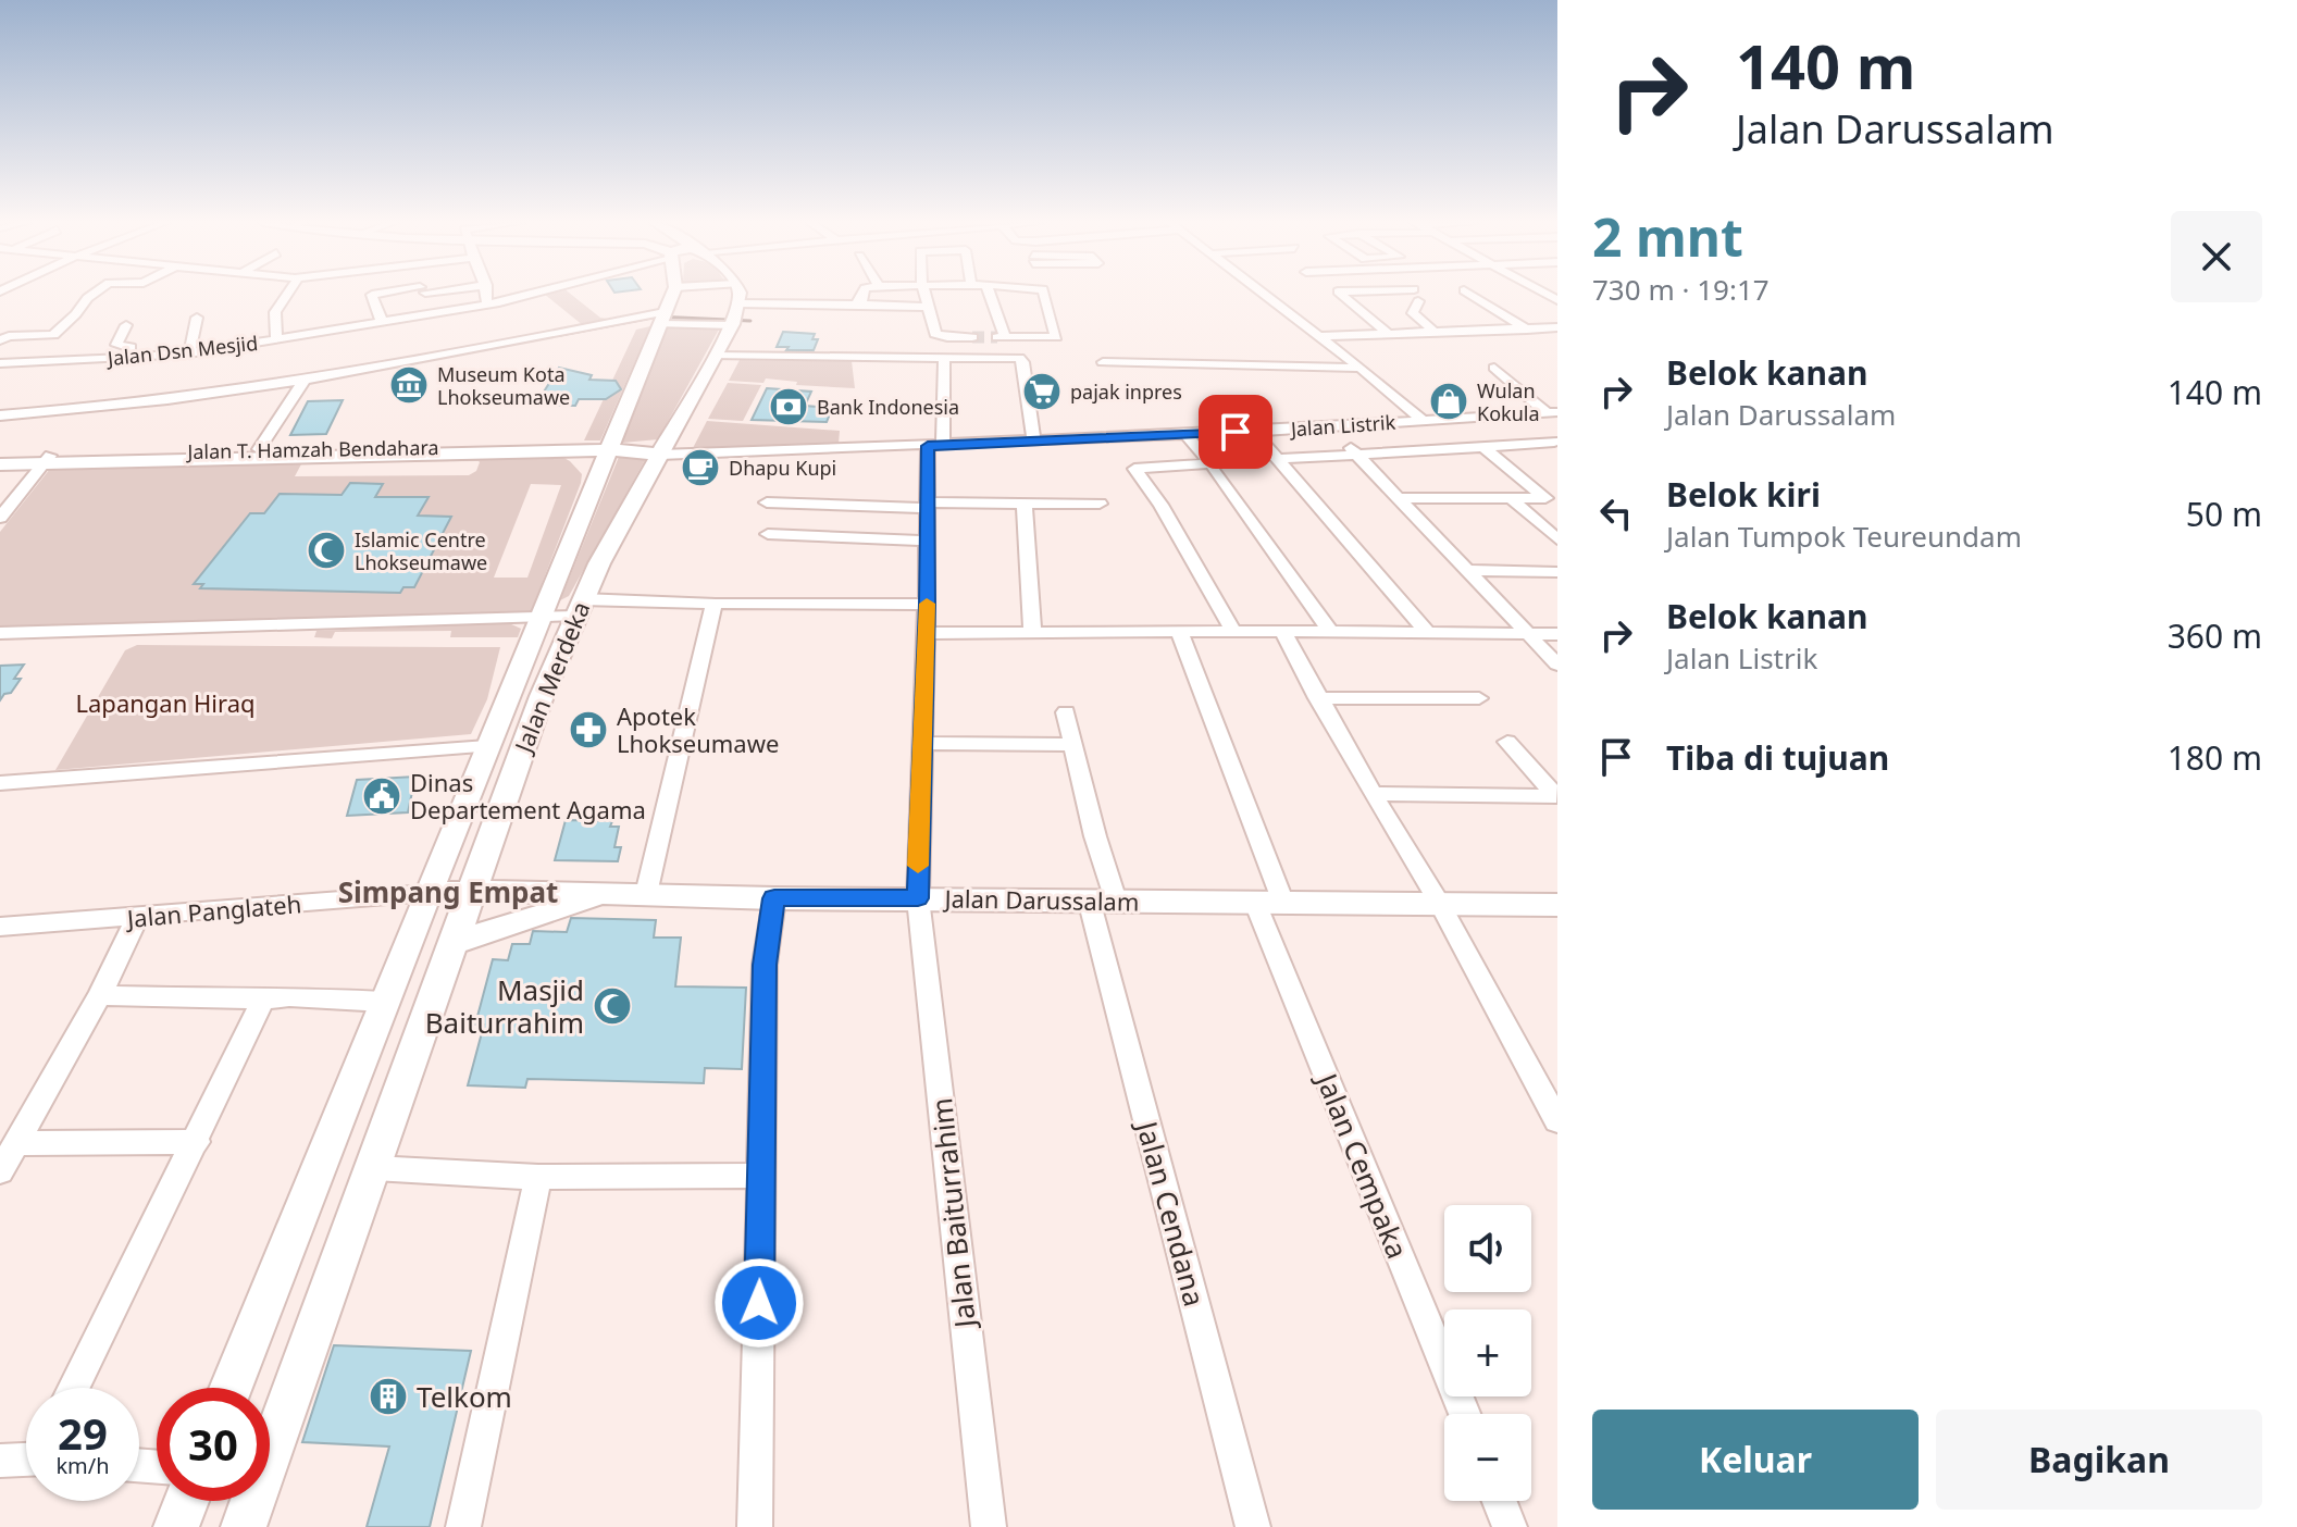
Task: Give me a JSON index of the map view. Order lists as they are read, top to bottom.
{
  "streets": {
    "main road": ["Jalan T. Hamzah Bendahara", "Jalan Merdeka", "Jalan Darussalam"],
    "street": [
      "Jalan Dsn Mesjid",
      "Jalan Listrik",
      "Jalan Panglateh",
      "Jalan Cempaka",
      "Jalan Baiturrahim",
      "Jalan Cendana"
    ]
  },
  "crossings": [
    ["Jalan Listrik", "Jalan T. Hamzah Bendahara"],
    ["Jalan Listrik", "Jalan Merdeka"],
    ["Jalan Listrik", "Jalan Baiturrahim"],
    ["Jalan T. Hamzah Bendahara", "Jalan Merdeka"],
    ["Jalan Merdeka", "Jalan Darussalam"],
    ["Jalan Merdeka", "Jalan Panglateh"],
    ["Jalan Darussalam", "Jalan Panglateh"],
    ["Jalan Darussalam", "Jalan Cempaka"],
    ["Jalan Darussalam", "Jalan Baiturrahim"],
    ["Jalan Darussalam", "Jalan Cendana"]
  ],
  "districts": ["Simpang Empat"],
  "parks": ["Lapangan Hiraq"],
  "places": {
    "museum": ["Museum Kota Lhokseumawe"],
    "supermarket": ["pajak inpres"],
    "shop": ["Wulan Kokula"],
    "bank": ["Bank Indonesia"],
    "cafe": ["Dhapu Kupi"],
    "mosque": ["Islamic Centre Lhokseumawe", "Masjid Baiturrahim"],
    "pharmacy": ["Apotek Lhokseumawe"],
    "public building": ["Dinas Departement Agama"],
    "building": ["Telkom"]
  },
  "page": {
    "turn": ["140 m", "Jalan Darussalam"],
    "heading": ["2 mnt", "730 m · 19:17"],
    "list": [
      {
        "name": "Belok kanan",
        "note": "Jalan Darussalam",
        "value": "140 m"
      },
      {
        "name": "Belok kiri",
        "note": "Jalan Tumpok Teureundam",
        "value": "50 m"
      },
      {
        "name": "Belok kanan",
        "note": "Jalan Listrik",
        "value": "360 m"
      },
      {
        "name": "Tiba di tujuan",
        "value": "180 m"
      }
    ],
    "map_buttons": ["+", "−"],
    "speed": "29 km/h",
    "limit": "30",
    "buttons": ["Keluar", "Bagikan"]
  }
}
